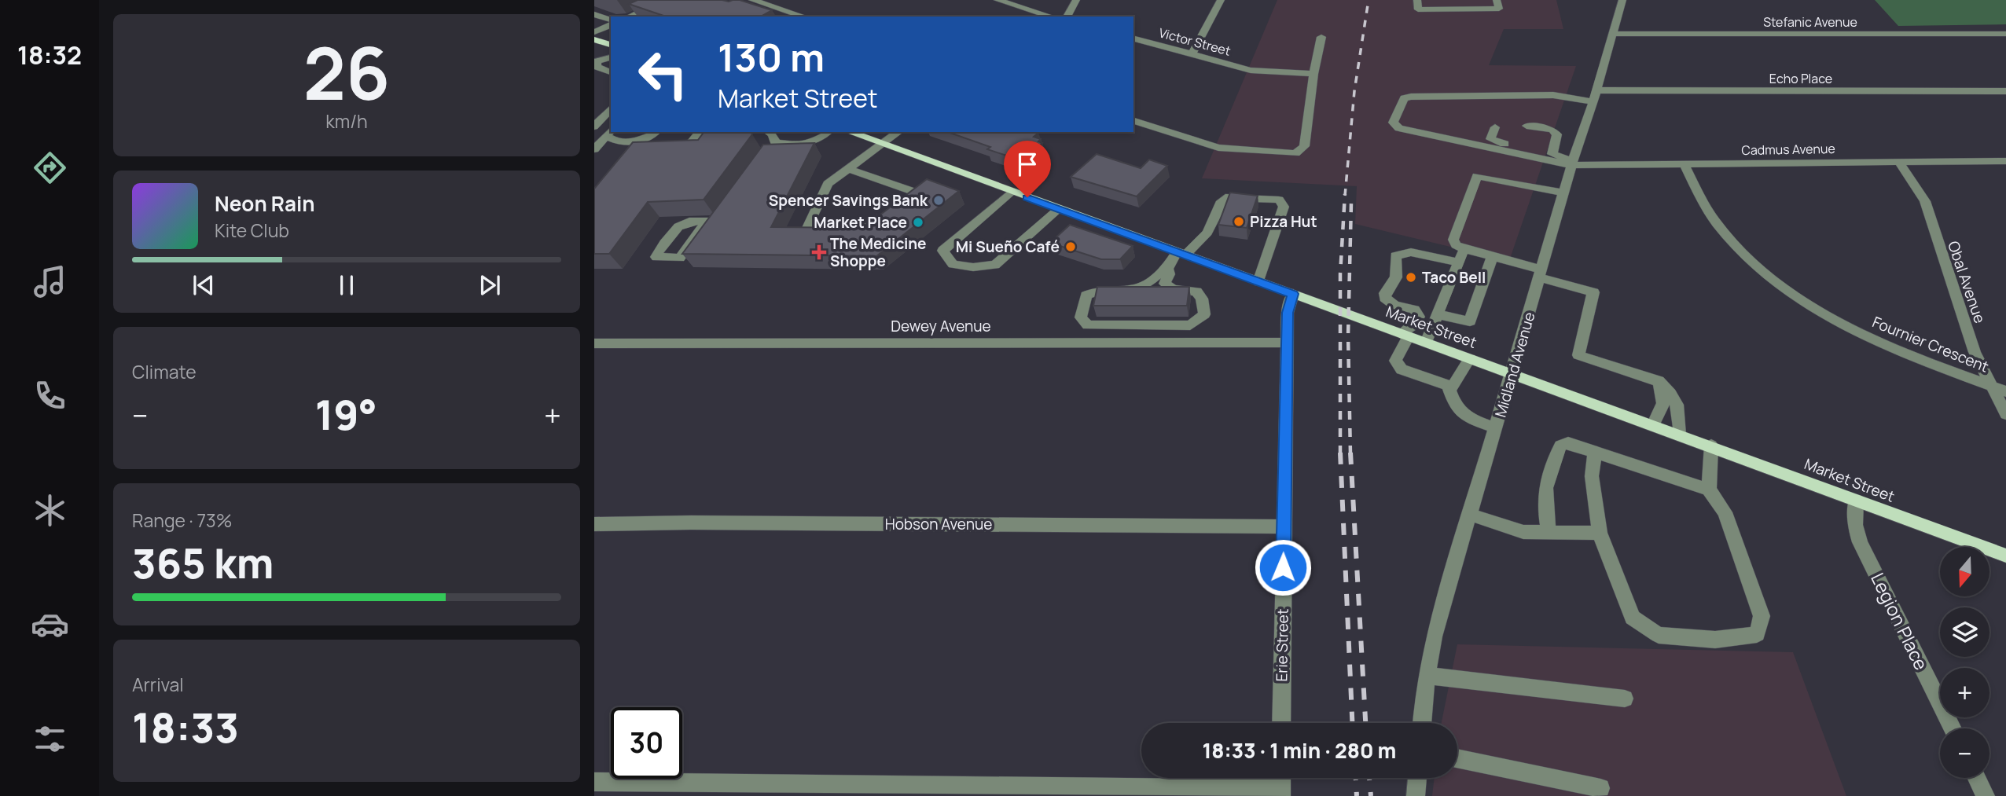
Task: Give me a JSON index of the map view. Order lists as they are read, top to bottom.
{
  "streets": {
    "main road": ["Market Street"],
    "street": [
      "Stefanic Avenue",
      "Victor Street",
      "Echo Place",
      "Cadmus Avenue",
      "Obal Avenue",
      "Dewey Avenue",
      "Fournier Crescent",
      "Midland Avenue",
      "Hobson Avenue",
      "Legion Place",
      "Erie Street"
    ]
  },
  "crossings": [
    ["Stefanic Avenue", "Midland Avenue"],
    ["Echo Place", "Cadmus Avenue"],
    ["Echo Place", "Midland Avenue"],
    ["Cadmus Avenue", "Obal Avenue"],
    ["Cadmus Avenue", "Fournier Crescent"],
    ["Cadmus Avenue", "Midland Avenue"],
    ["Obal Avenue", "Fournier Crescent"],
    ["Dewey Avenue", "Erie Street"],
    ["Market Street", "Midland Avenue"],
    ["Market Street", "Legion Place"],
    ["Market Street", "Erie Street"],
    ["Hobson Avenue", "Erie Street"]
  ],
  "places": {
    "other": [
      "Spencer Savings Bank",
      "Pizza Hut",
      "Market Place",
      "Mi Sueño Café",
      "Taco Bell"
    ],
    "health": ["The Medicine Shoppe"]
  },
  "north": "bottom",
  "page": {
    "tabs": "18:32",
    "tile": [
      ["26", "km/h"],
      "Climate",
      ["Range · 73%", "365 km"],
      ["Arrival", "18:33"]
    ],
    "turn": ["130 m", "Market Street"],
    "song": ["Neon Rain", "Kite Club"],
    "heat": ["−", "19°", "+"],
    "map_buttons": ["+", "−"],
    "limit": "30",
    "trip": "18:33 · 1 min · 280 m"
  }
}
